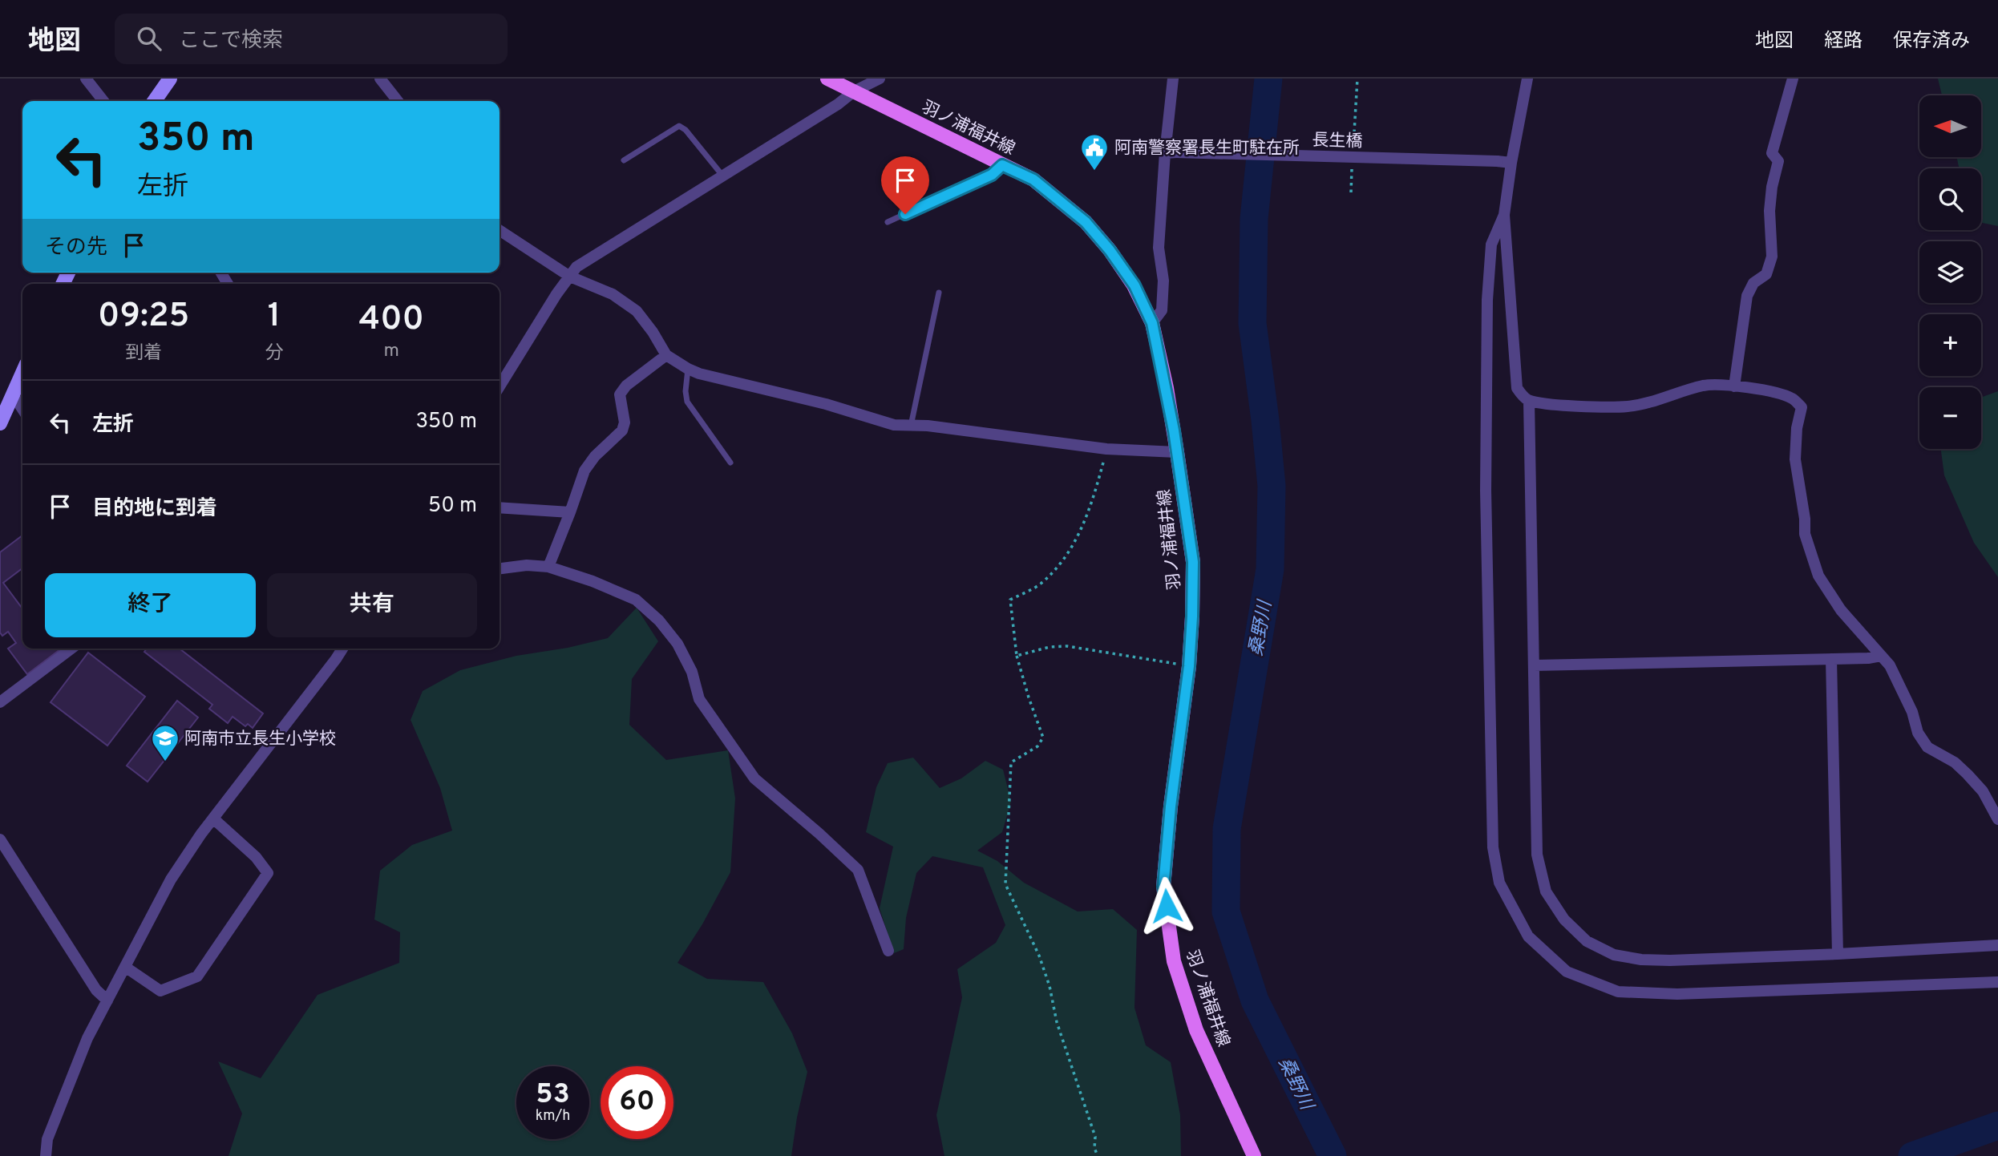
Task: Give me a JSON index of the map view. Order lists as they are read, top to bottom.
{
  "streets": {
    "main road": ["羽ノ浦福井線"],
    "street": ["長生橋"]
  },
  "water": ["桑野川"],
  "places": {
    "public building": ["阿南警察署長生町駐在所"],
    "school or university": ["阿南市立長生小学校"]
  },
  "north": "left",
  "page": {
    "header": "地図",
    "search": "ここで検索",
    "nav": ["地図", "経路", "保存済み"],
    "map_buttons": ["+", "−"],
    "turn": ["350 m", "左折"],
    "then": "その先",
    "eta": [
      "09:25",
      "到着",
      "1",
      "分",
      "400",
      "m"
    ],
    "list": [
      {
        "name": "左折",
        "value": "350 m"
      },
      {
        "name": "目的地に到着",
        "value": "50 m"
      }
    ],
    "buttons": ["終了", "共有"],
    "speed": "53 km/h",
    "limit": "60"
  }
}
